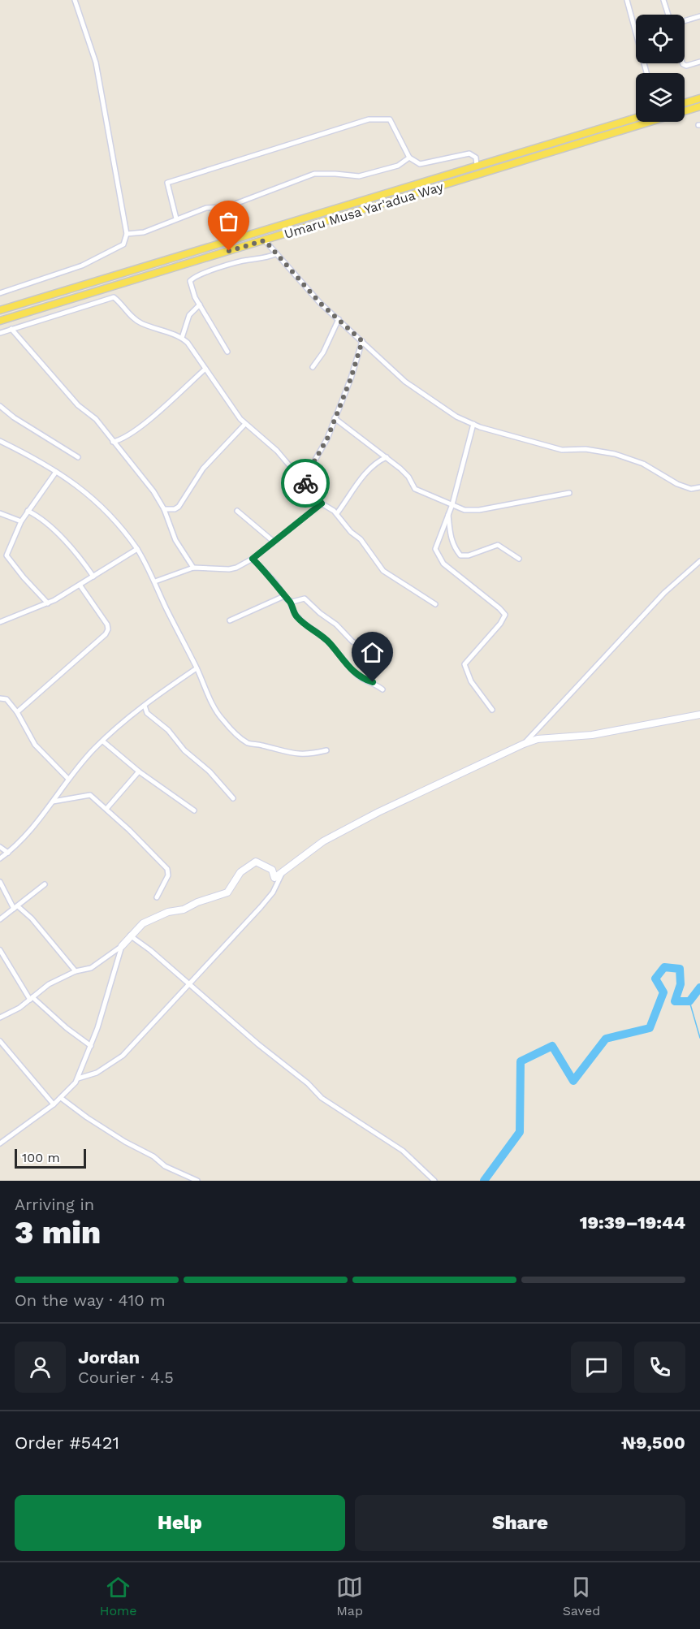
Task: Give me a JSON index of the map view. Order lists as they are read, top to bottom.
{
  "streets": {
    "main road": ["Umaru Musa Yar'adua Way"]
  },
  "scale_bar": "100 m",
  "page": {
    "scale": "100 m",
    "heading": ["3 min", "Arriving in", "19:39–19:44"],
    "panel": [
      "Jordan",
      "Courier · 4.5",
      "Order #5421",
      "₦9,500"
    ],
    "bar": "On the way · 410 m",
    "buttons": ["Help", "Share"],
    "tabs": ["Home", "Map", "Saved"]
  }
}
